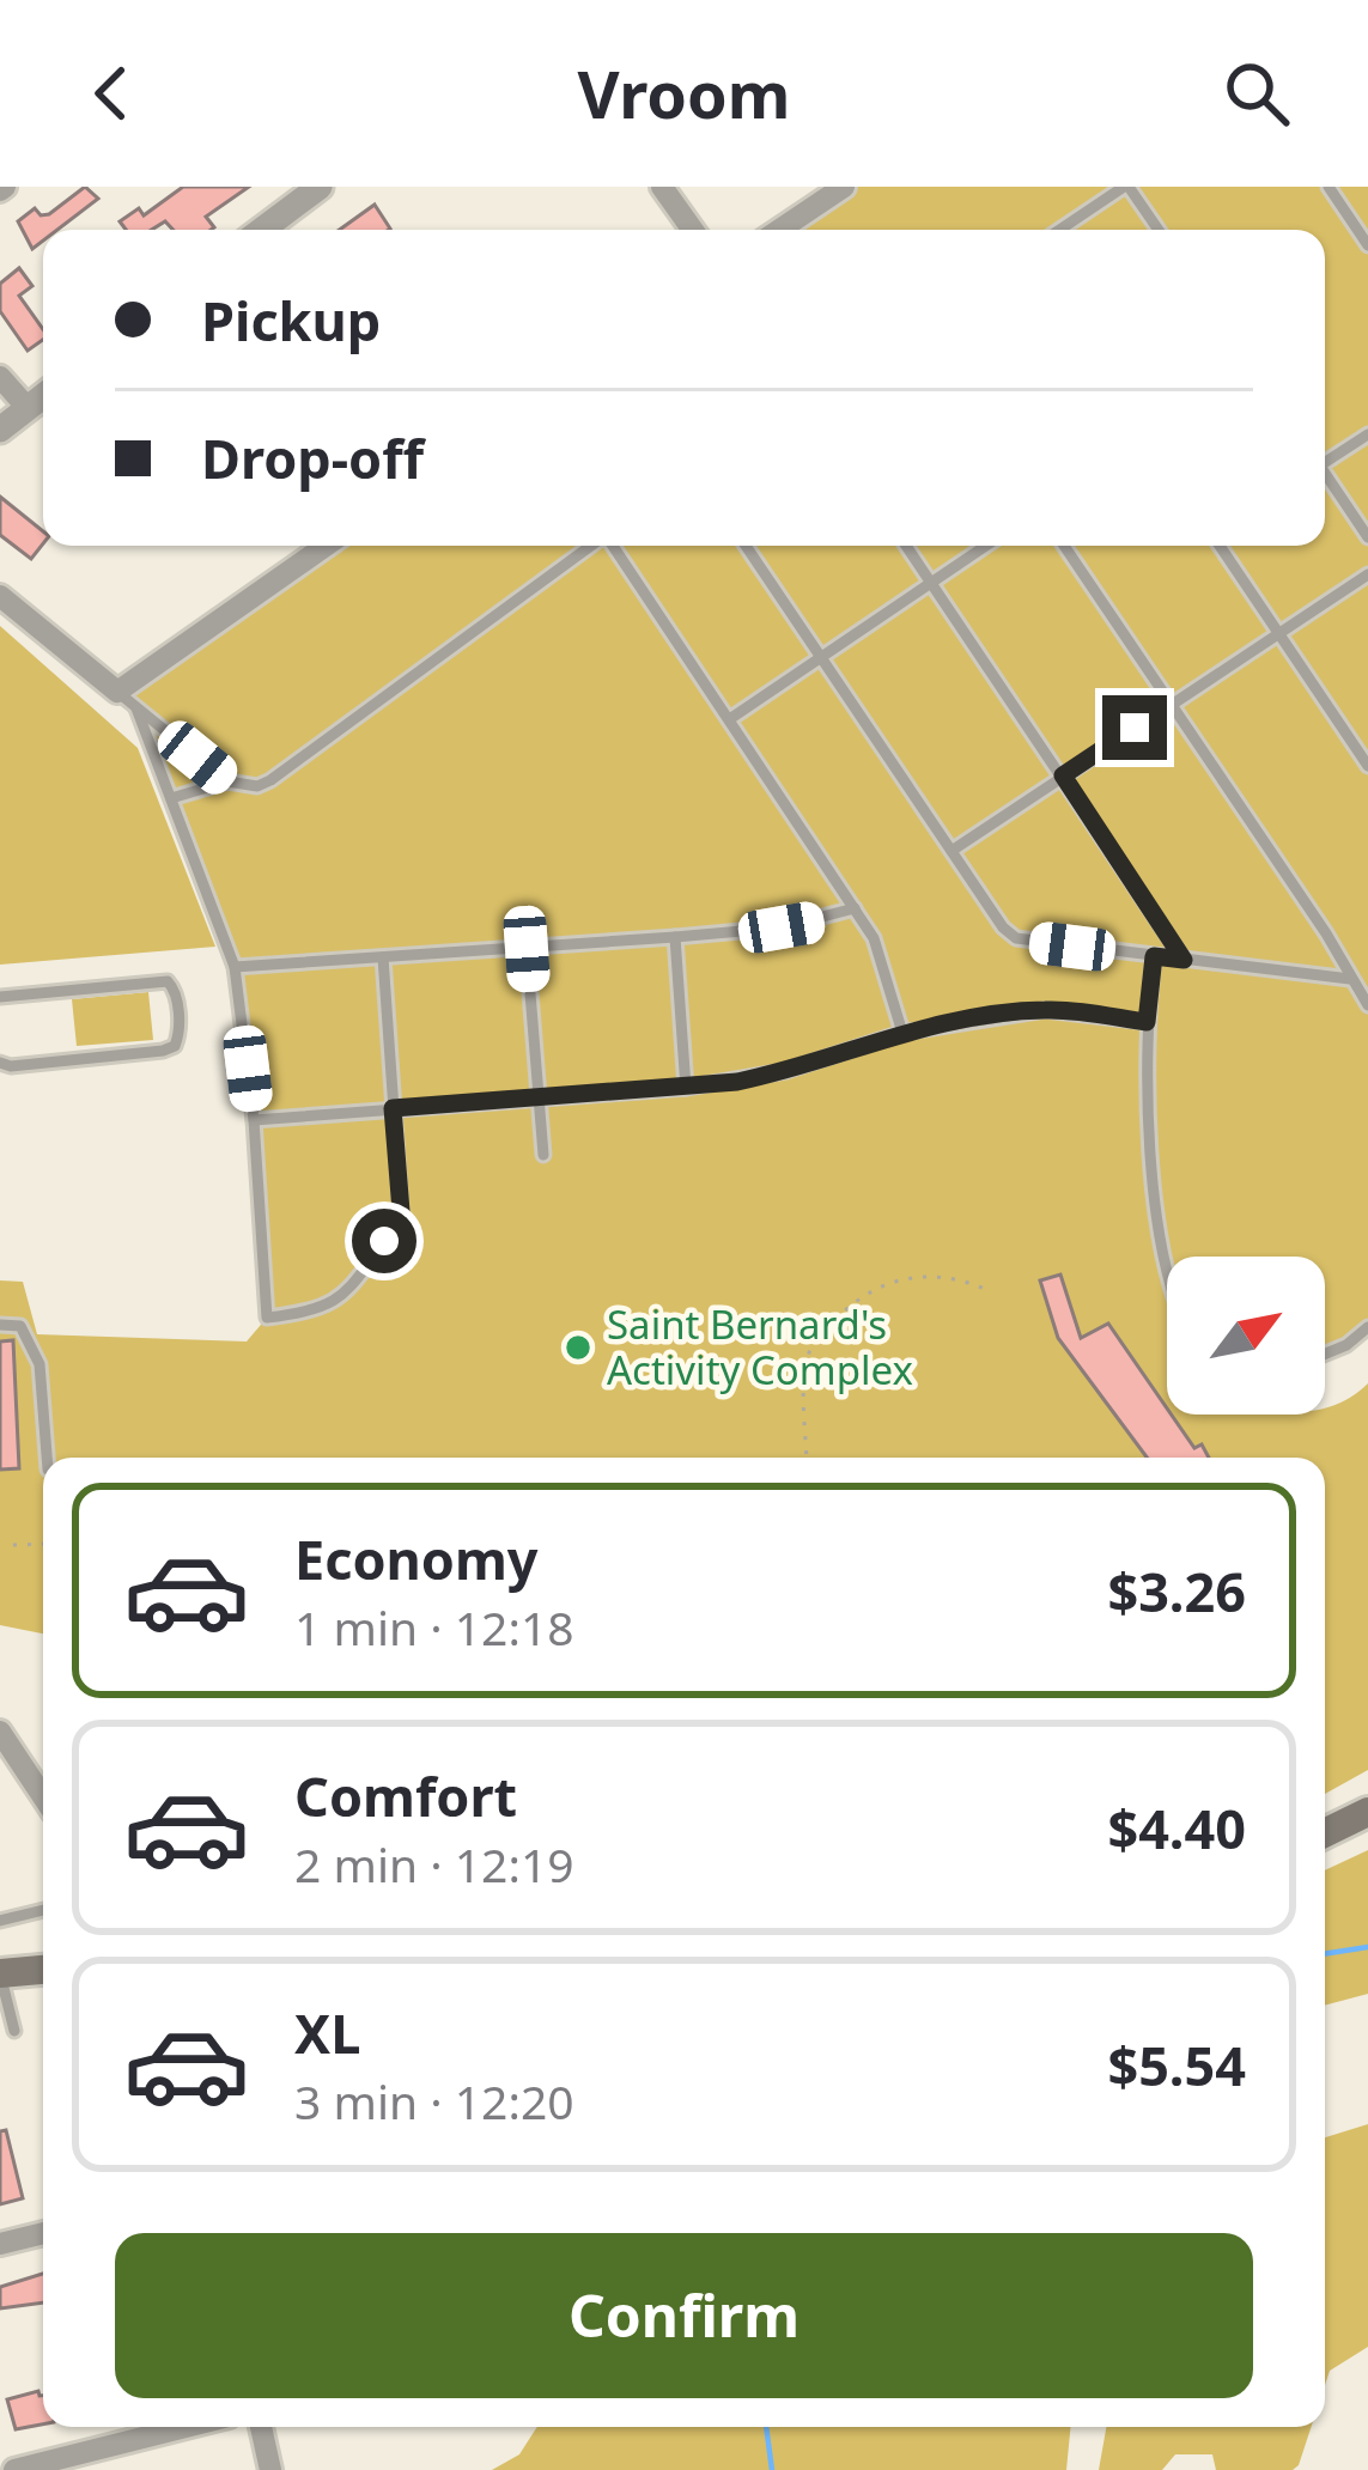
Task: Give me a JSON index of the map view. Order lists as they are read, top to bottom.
{
  "places": ["Saint Bernard's Activity Complex"],
  "north": "top right",
  "page": {
    "header": "Vroom",
    "banner": ["Pickup", "Drop-off"],
    "list": [
      {
        "name": "Economy",
        "note": "1 min · 12:18",
        "value": "$3.26"
      },
      {
        "name": "Comfort",
        "note": "2 min · 12:19",
        "value": "$4.40"
      },
      {
        "name": "XL",
        "note": "3 min · 12:20",
        "value": "$5.54"
      }
    ],
    "buttons": "Confirm"
  }
}
